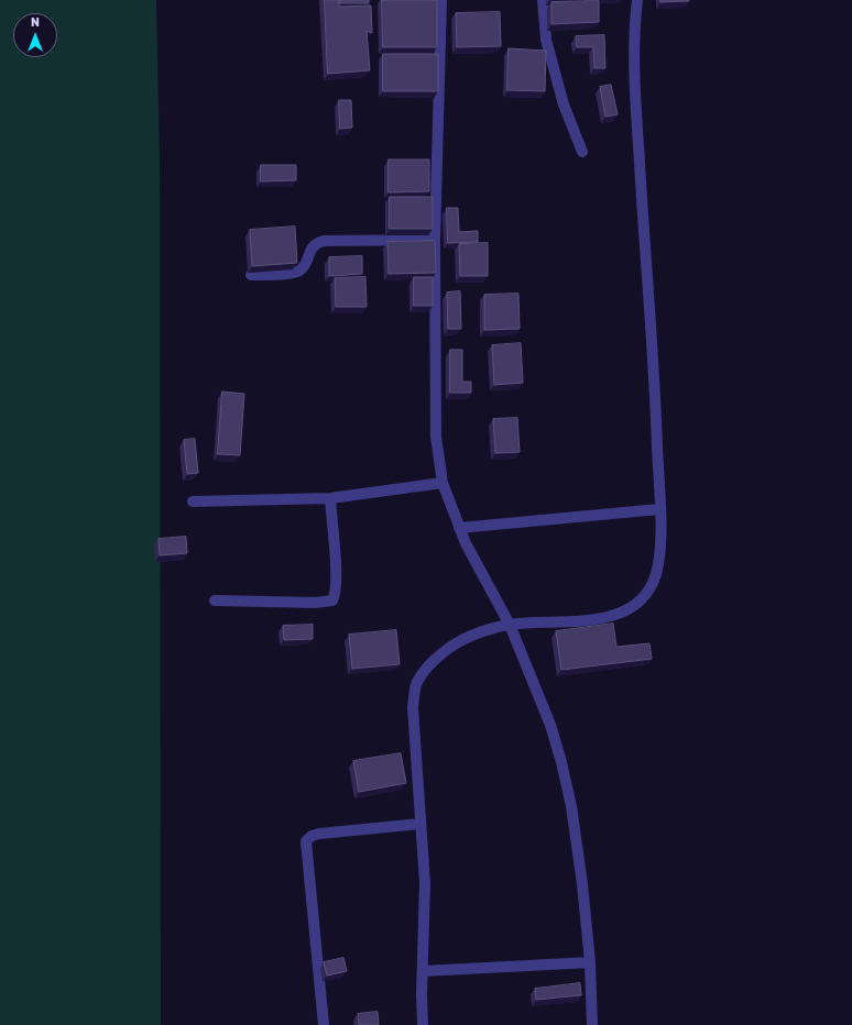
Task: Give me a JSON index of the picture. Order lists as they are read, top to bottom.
{
  "north": "top"
}
